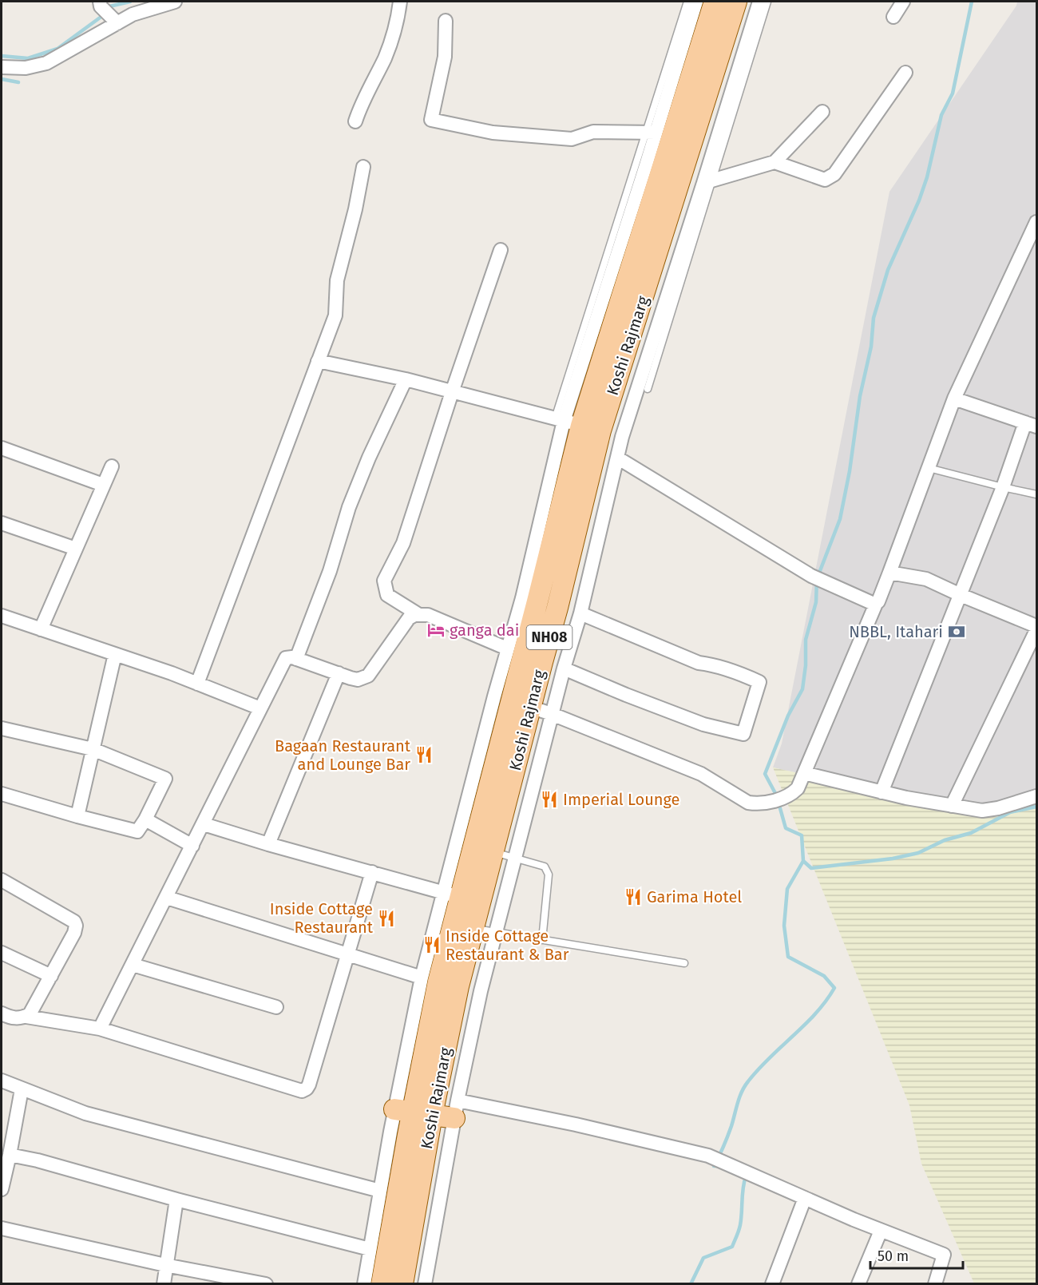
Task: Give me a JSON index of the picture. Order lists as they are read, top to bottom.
{
  "streets": {
    "main road": ["Koshi Rajmarg", "NH08"]
  },
  "places": {
    "hotel": ["ganga dai"],
    "bank": ["NBBL, Itahari"],
    "restaurant": [
      "Bagaan Restaurant and Lounge Bar",
      "Imperial Lounge",
      "Garima Hotel",
      "Inside Cottage Restaurant",
      "Inside Cottage Restaurant & Bar"
    ]
  },
  "scale_bar": "50 m"
}
